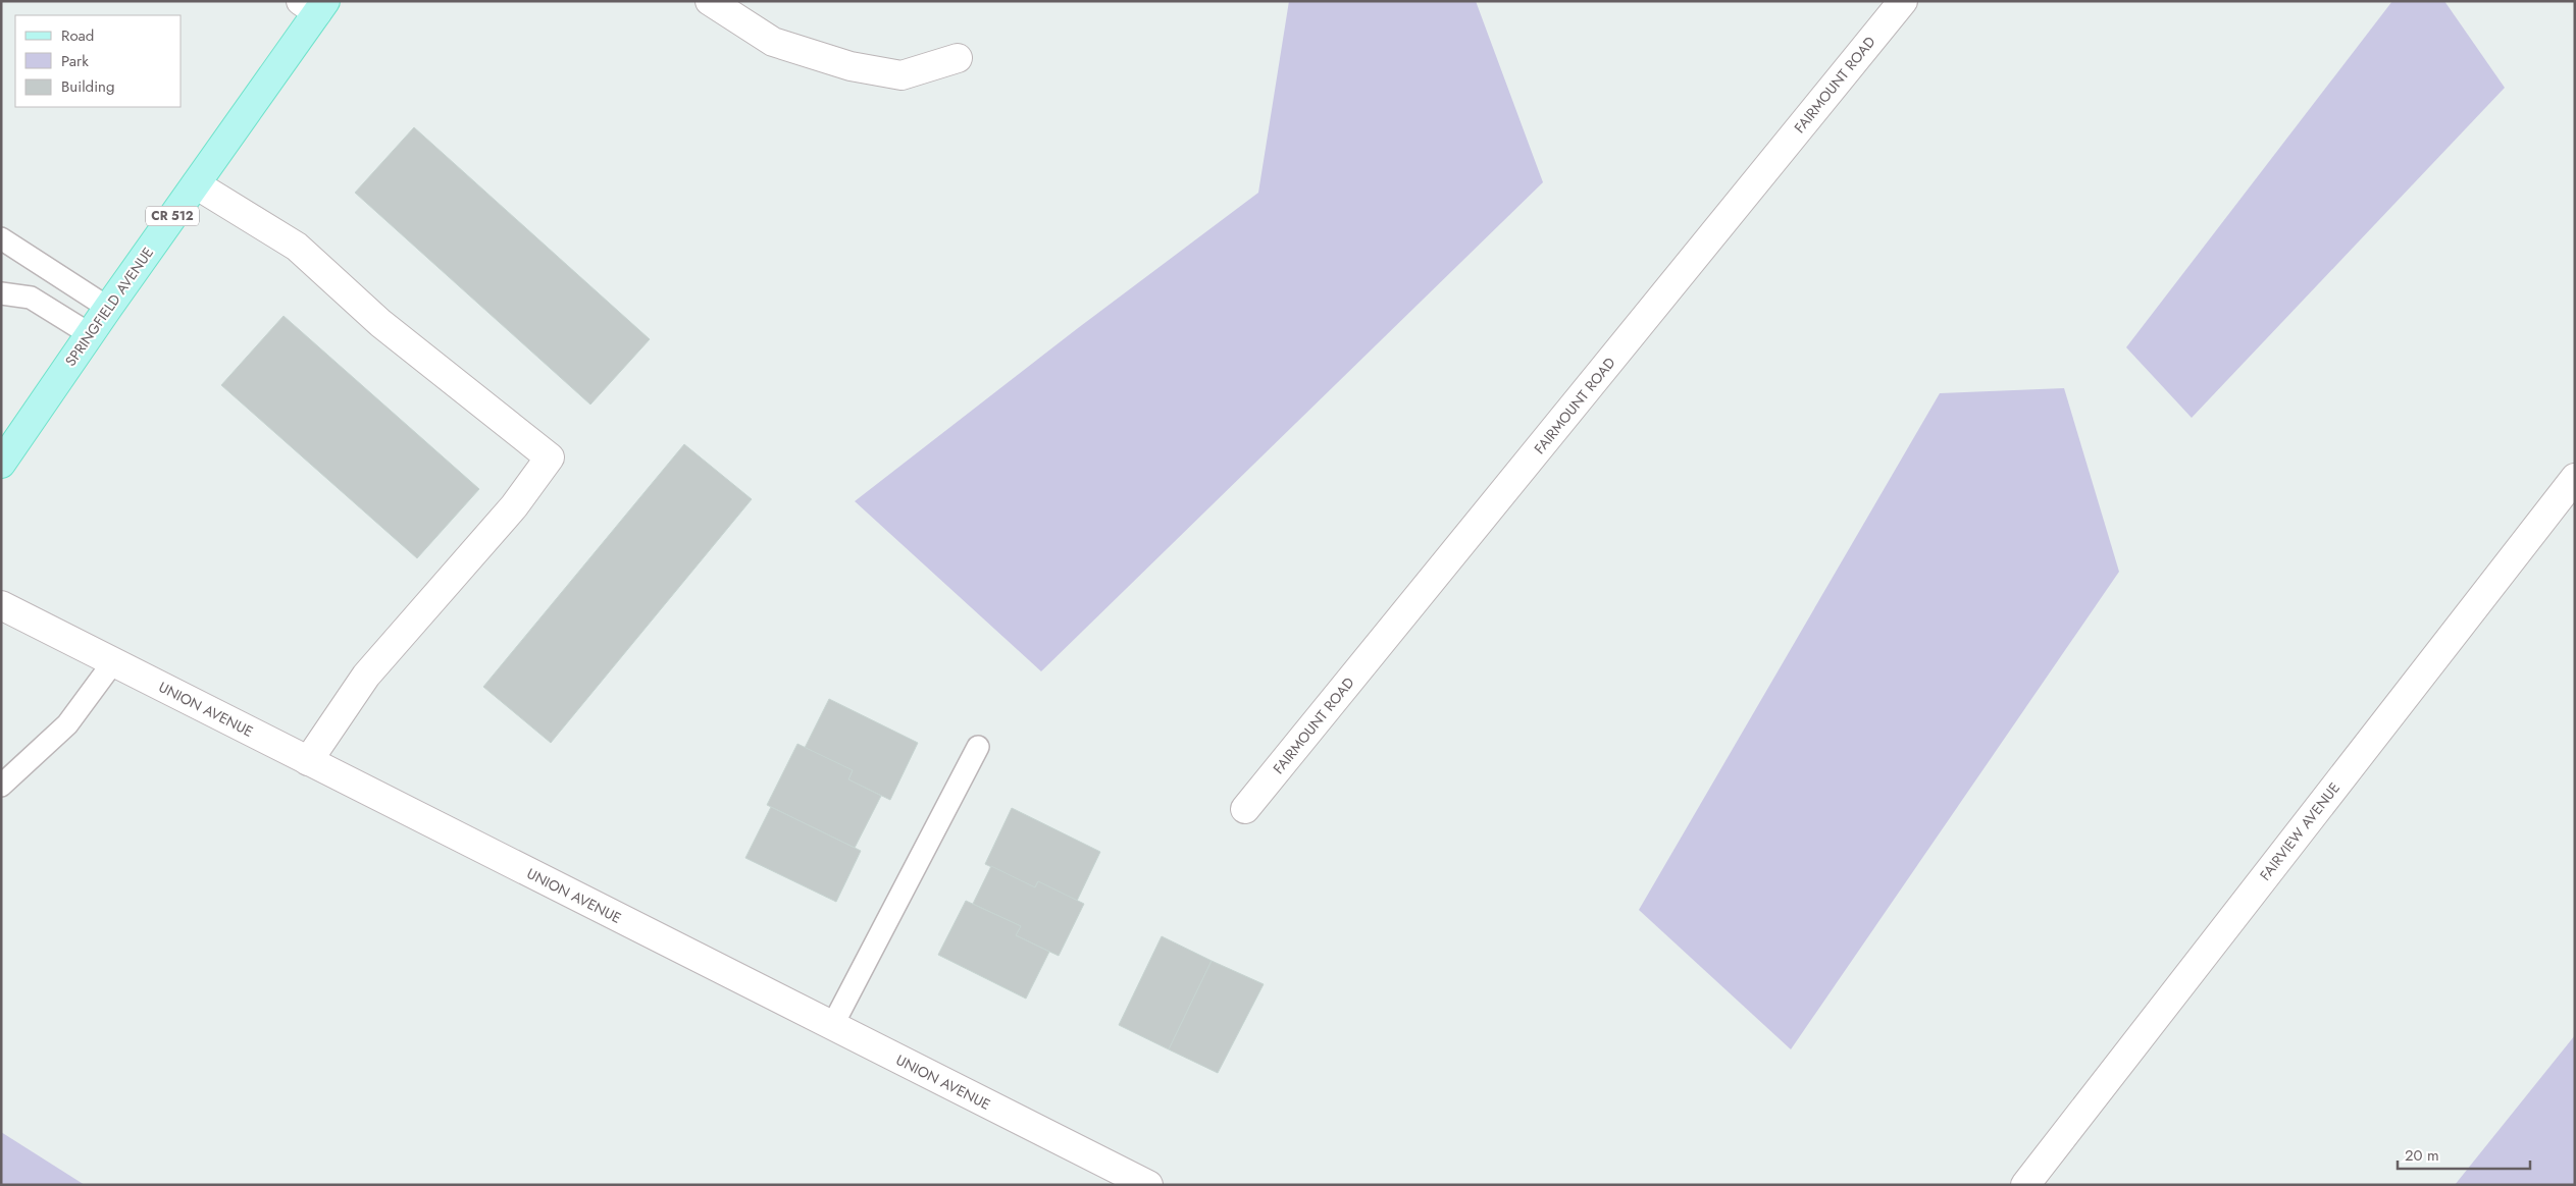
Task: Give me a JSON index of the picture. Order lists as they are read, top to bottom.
{
  "streets": {
    "main road": ["CR 512", "SPRINGFIELD AVENUE"],
    "street": ["FAIRMOUNT ROAD", "UNION AVENUE", "FAIRVIEW AVENUE"]
  },
  "legend": ["Road", "Park", "Building"],
  "scale_bar": "20 m"
}
